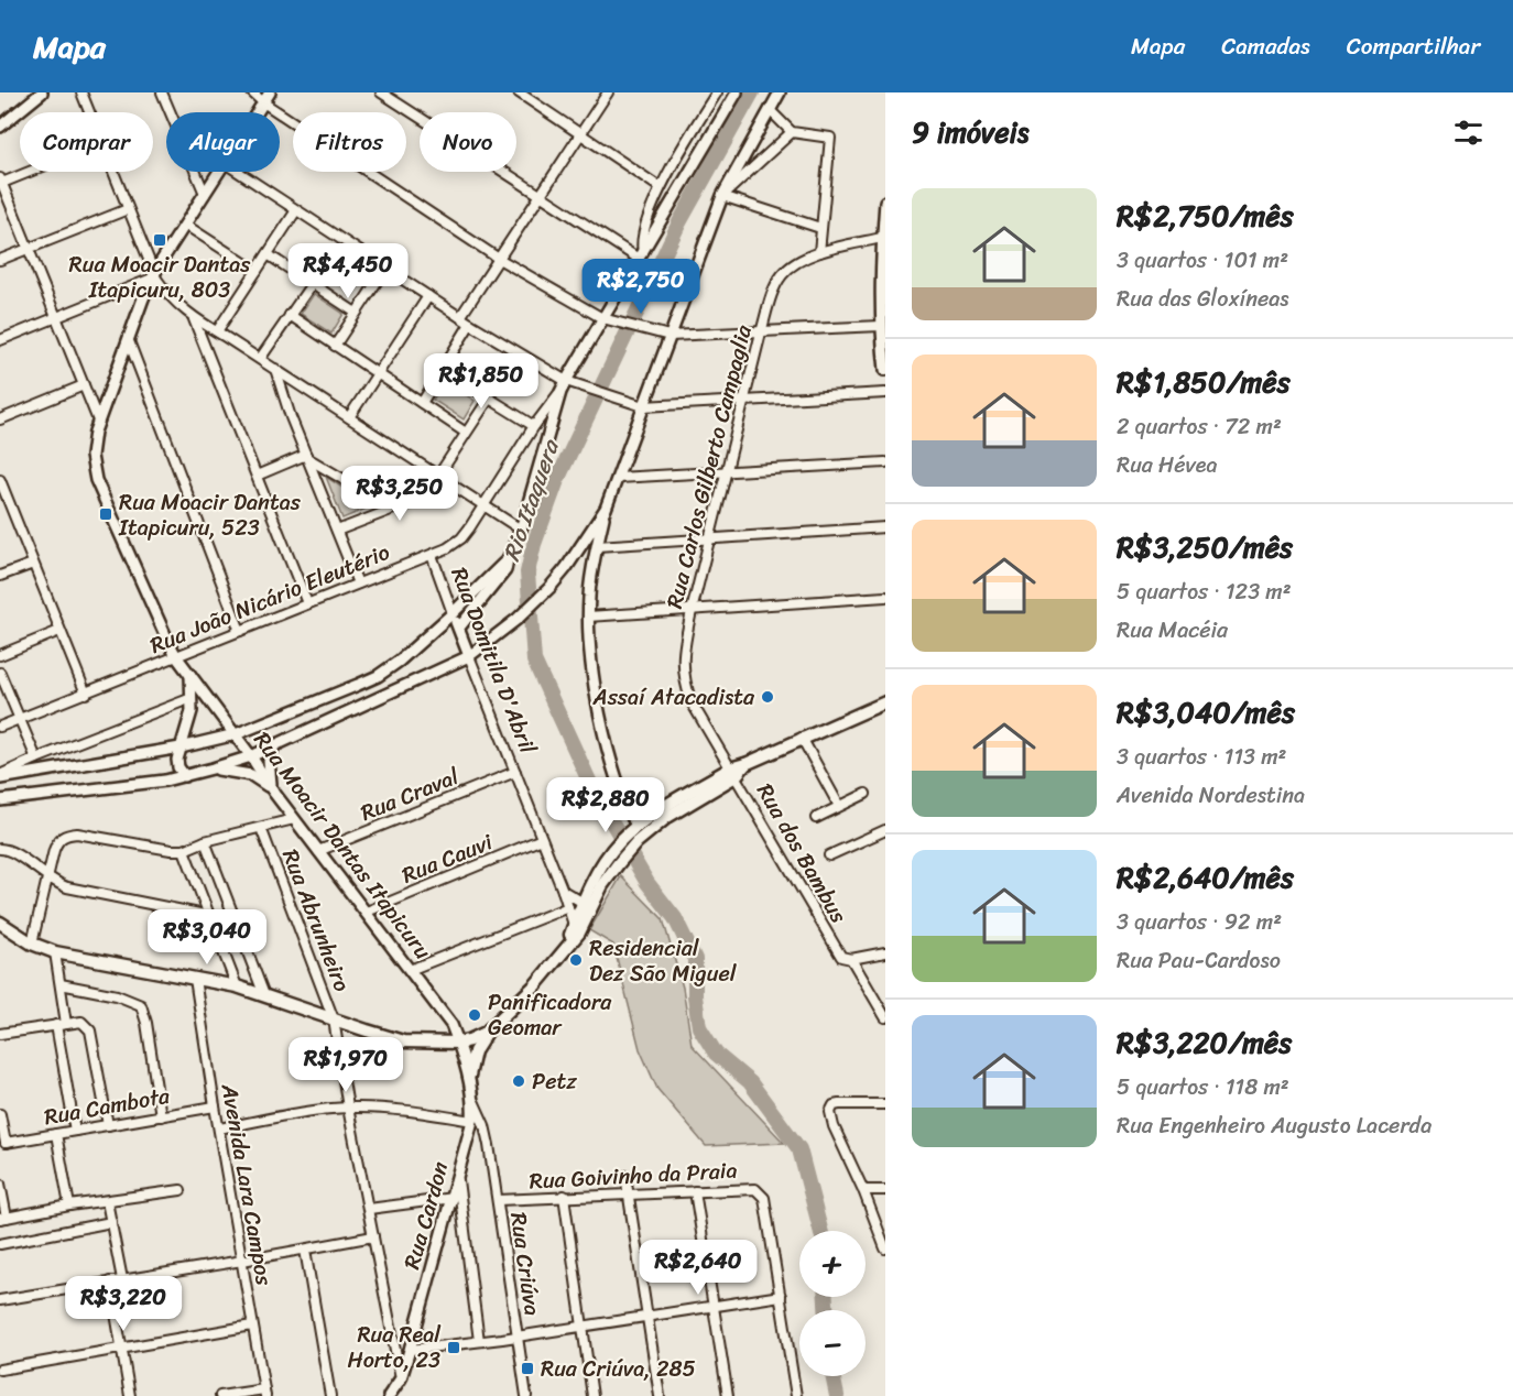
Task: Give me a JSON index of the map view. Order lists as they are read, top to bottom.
{
  "streets": {
    "street": [
      "Rua Carlos Gilberto Campaglia",
      "Rua João Nicário Eleutério",
      "Rua Domitila D'Abril",
      "Rua Craval",
      "Rua Moacir Dantas Itapicuru",
      "Rua dos Bambus",
      "Rua Cauvi",
      "Rua Abrunheiro",
      "Rua Cambota",
      "Rua Goivinho da Praia",
      "Avenida Lara Campos",
      "Rua Cardon",
      "Rua Criúva"
    ]
  },
  "crossings": [
    ["Rua Carlos Gilberto Campaglia", "Rua dos Bambus"],
    ["Rua João Nicário Eleutério", "Rua Domitila D'Abril"],
    ["Rua João Nicário Eleutério", "Rua Moacir Dantas Itapicuru"],
    ["Rua Domitila D'Abril", "Rua Craval"],
    ["Rua Domitila D'Abril", "Rua Cauvi"],
    ["Rua Craval", "Rua Moacir Dantas Itapicuru"],
    ["Rua Moacir Dantas Itapicuru", "Rua Cauvi"],
    ["Rua Moacir Dantas Itapicuru", "Rua Cardon"],
    ["Rua Abrunheiro", "Rua Cardon"],
    ["Rua Cambota", "Avenida Lara Campos"],
    ["Rua Goivinho da Praia", "Rua Criúva"],
    ["Rua Cardon", "Rua Criúva"]
  ],
  "water": ["Rio Itaquera"],
  "places": {
    "transit": [
      "Rua Moacir Dantas Itapicuru, 803",
      "Rua Moacir Dantas Itapicuru, 523",
      "Rua Real Horto, 23",
      "Rua Criúva, 285"
    ],
    "other": [
      "Assaí Atacadista",
      "Residencial Dez São Miguel",
      "Panificadora Geomar",
      "Petz"
    ]
  },
  "page": {
    "header": "Mapa",
    "nav": ["Mapa", "Camadas", "Compartilhar"],
    "heading": "9 imóveis",
    "chip": [
      "Comprar",
      "Alugar",
      "Filtros",
      "Novo"
    ],
    "list": [
      {
        "name": "R$2,750/mês",
        "note": "3 quartos · 101 m² · Rua das Gloxíneas"
      },
      {
        "name": "R$1,850/mês",
        "note": "2 quartos · 72 m² · Rua Hévea"
      },
      {
        "name": "R$3,250/mês",
        "note": "5 quartos · 123 m² · Rua Macéia"
      },
      {
        "name": "R$3,040/mês",
        "note": "3 quartos · 113 m² · Avenida Nordestina"
      },
      {
        "name": "R$2,640/mês",
        "note": "3 quartos · 92 m² · Rua Pau-Cardoso"
      },
      {
        "name": "R$3,220/mês",
        "note": "5 quartos · 118 m² · Rua Engenheiro Augusto Lacerda"
      }
    ],
    "price": [
      "R$4,450",
      "R$2,750",
      "R$1,850",
      "R$3,250",
      "R$2,880",
      "R$3,040",
      "R$1,970",
      "R$2,640",
      "R$3,220"
    ],
    "map_buttons": ["+", "−"]
  }
}
